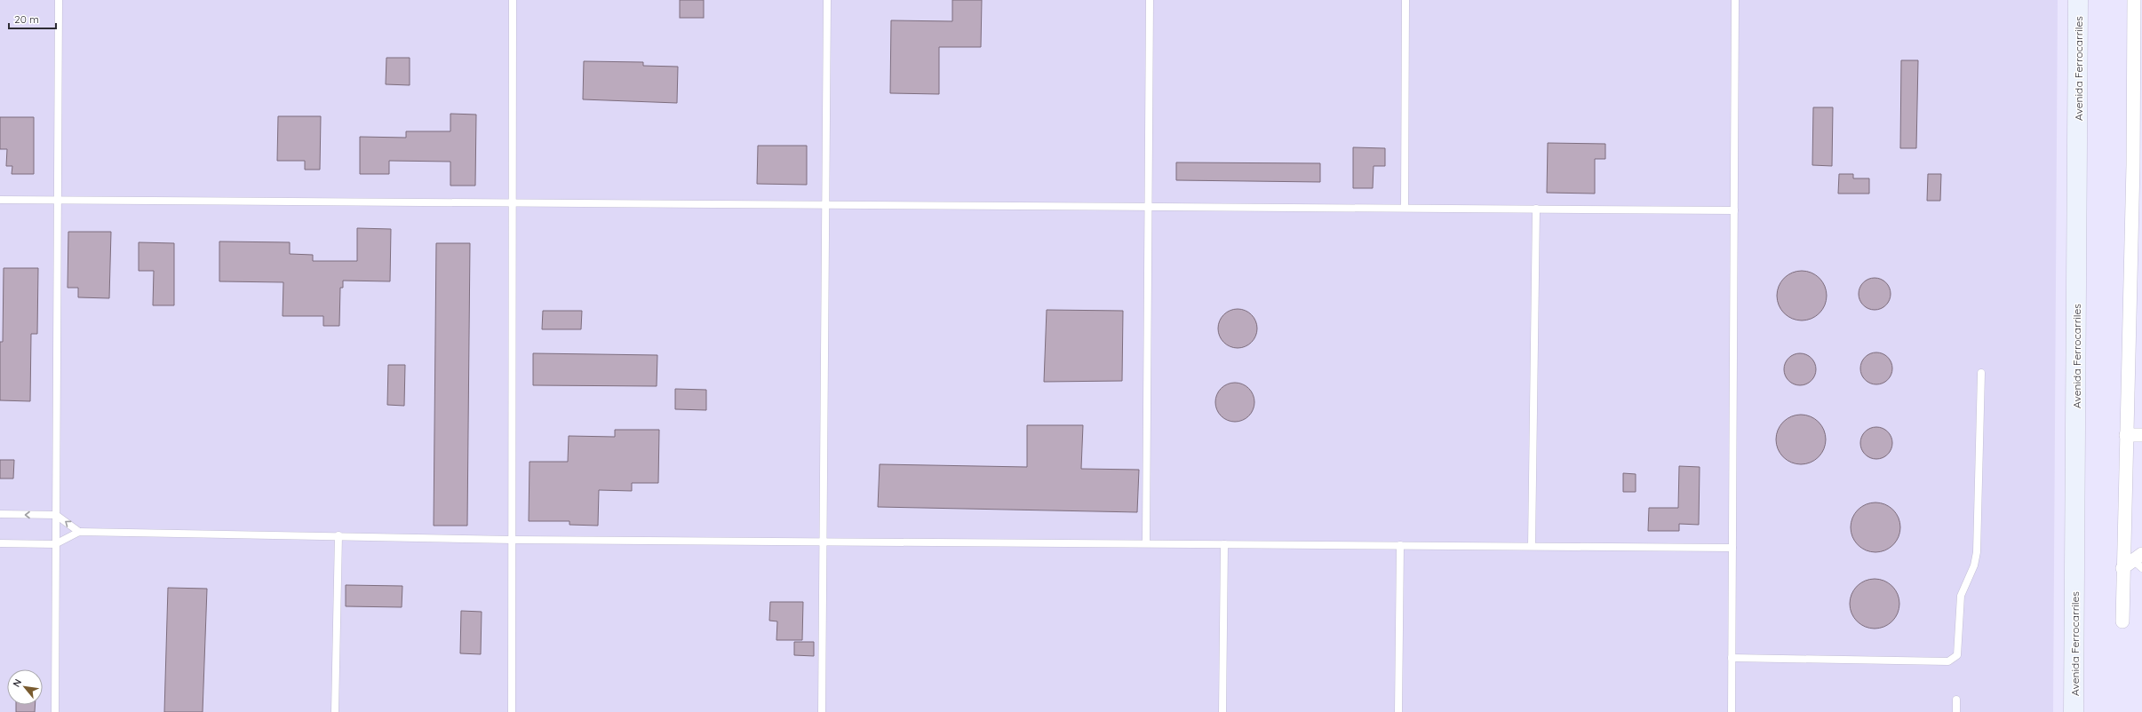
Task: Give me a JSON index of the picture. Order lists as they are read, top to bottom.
{
  "streets": {
    "main road": ["Avenida Ferrocarriles"]
  },
  "scale_bar": "20 m",
  "north": "top left"
}
